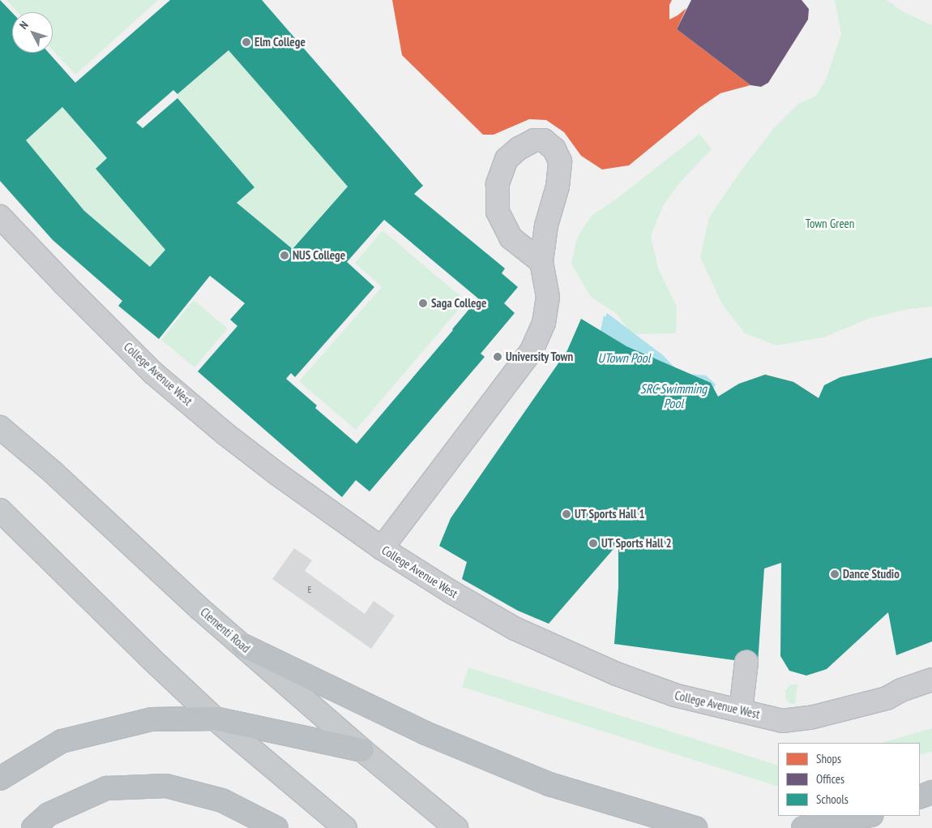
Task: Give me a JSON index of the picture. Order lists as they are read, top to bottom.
{
  "streets": {
    "main road": ["Clementi Road"],
    "street": ["College Avenue West"]
  },
  "water": ["UTown Pool", "SRC Swimming Pool"],
  "parks": ["Town Green"],
  "places": [
    "Elm College",
    "NUS College",
    "Saga College",
    "University Town",
    "UT Sports Hall 1",
    "UT Sports Hall 2",
    "Dance Studio"
  ],
  "house_numbers": ["E"],
  "legend": ["Shops", "Offices", "Schools"],
  "north": "top left"
}
